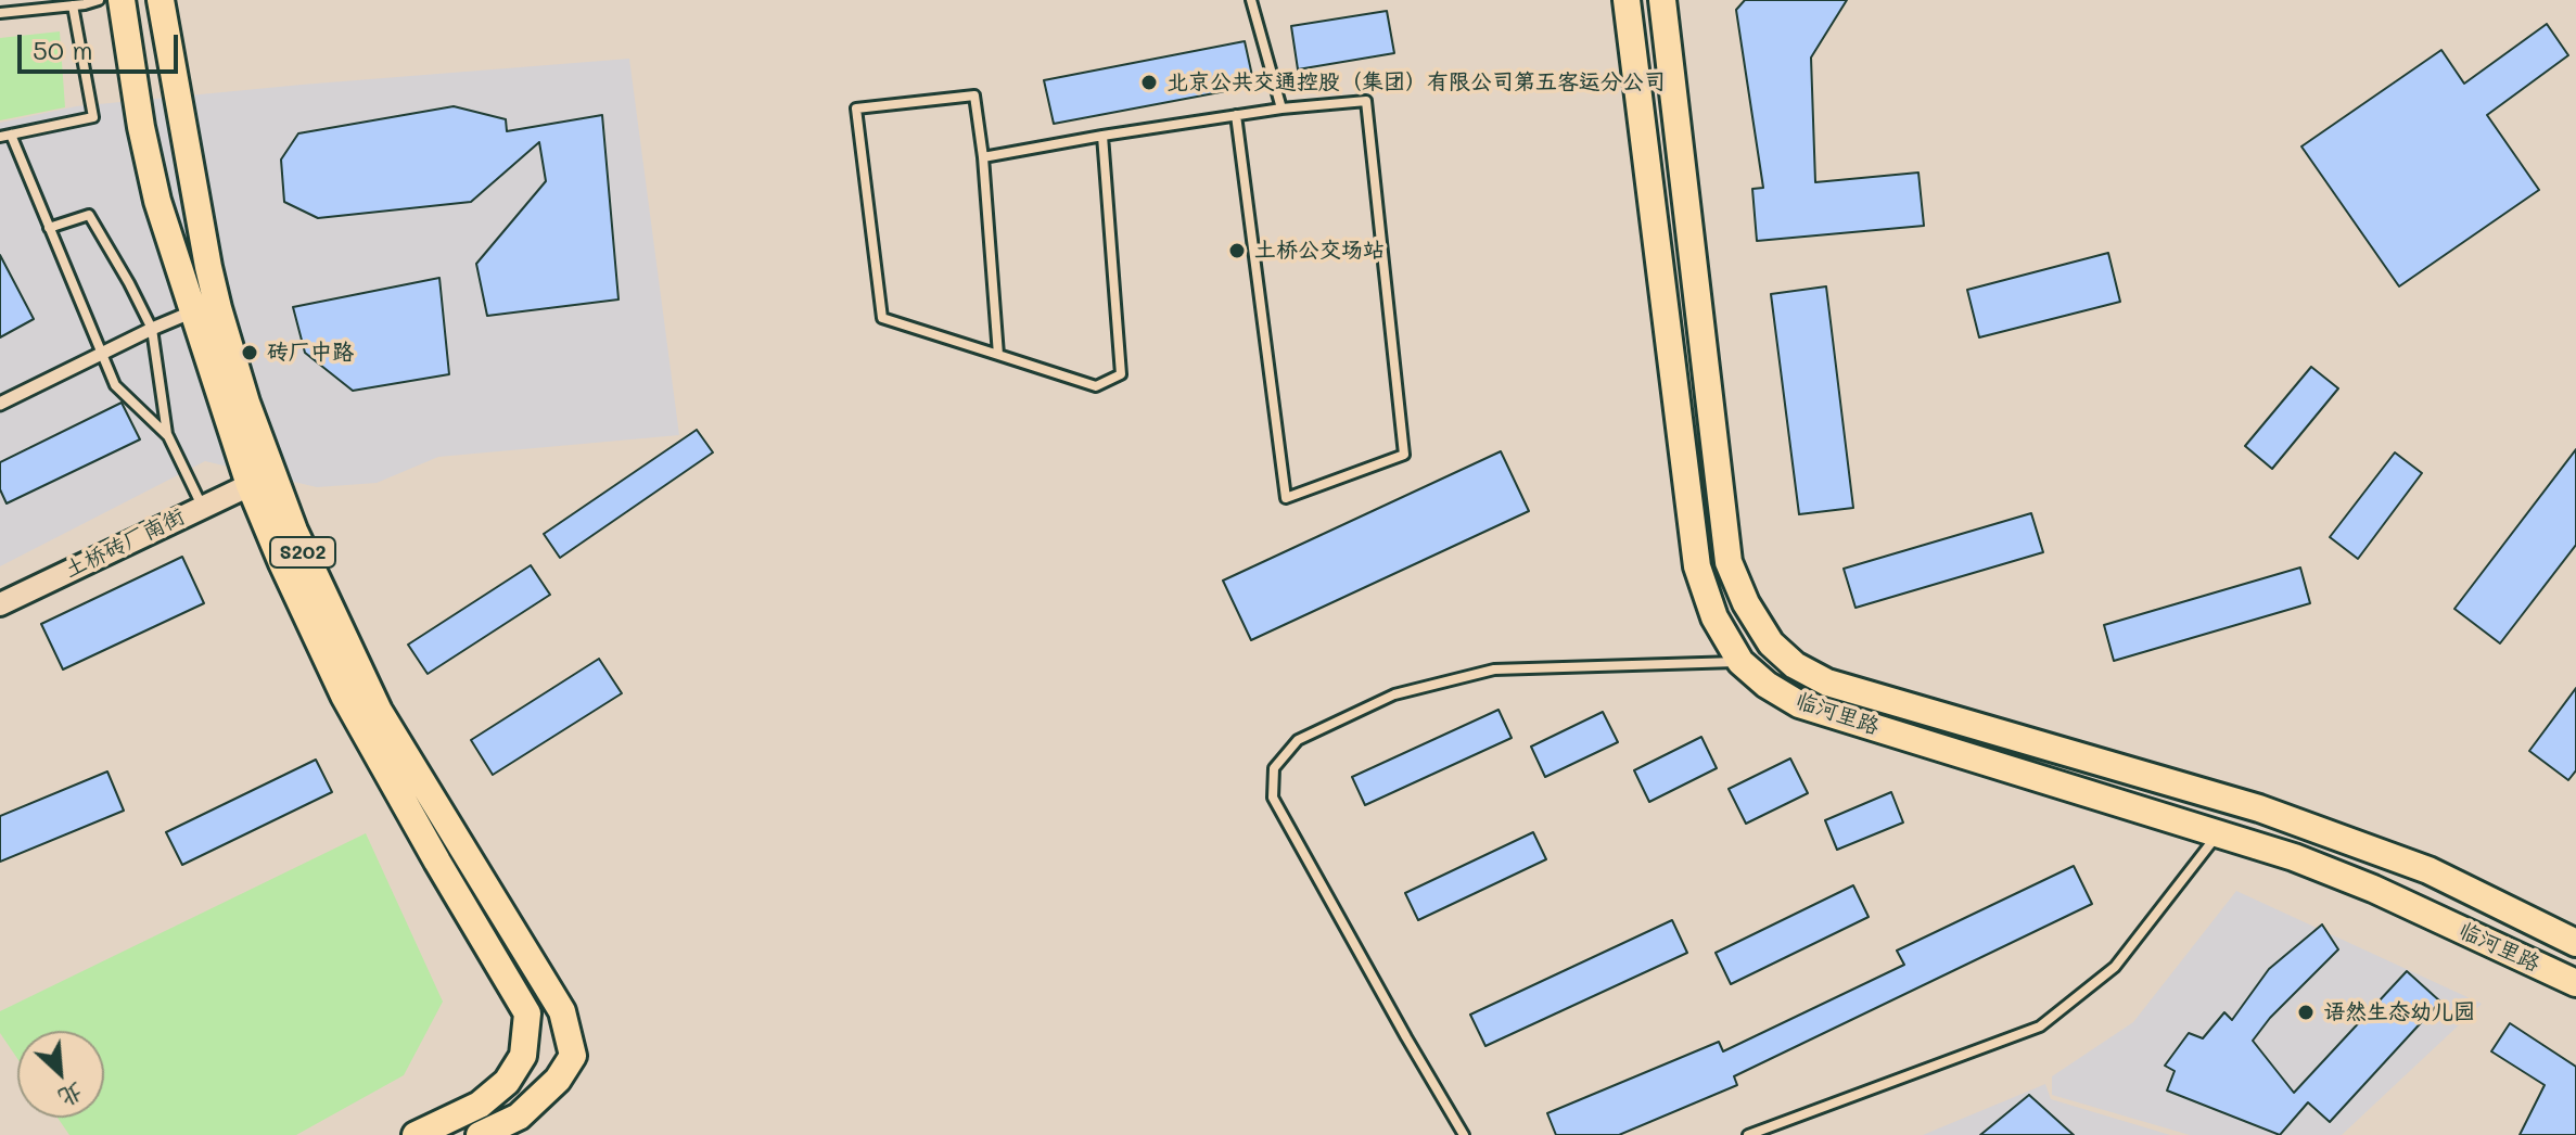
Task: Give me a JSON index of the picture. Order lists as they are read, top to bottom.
{
  "streets": {
    "main road": ["S202", "临河里路"],
    "street": ["土桥砖厂南街"]
  },
  "crossings": [
    ["土桥砖厂南街", "S202"]
  ],
  "places": [
    "北京公共交通控股（集团）有限公司第五客运分公司",
    "土桥公交场站",
    "砖厂中路",
    "语然生态幼儿园"
  ],
  "scale_bar": "50 m",
  "north": "bottom right"
}
